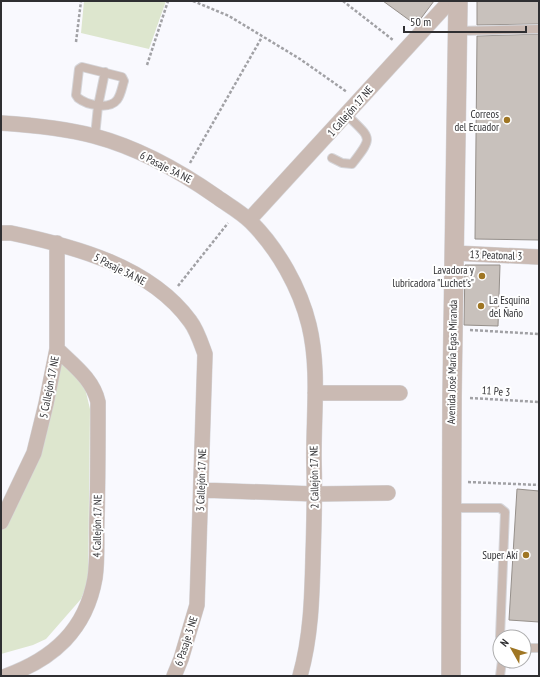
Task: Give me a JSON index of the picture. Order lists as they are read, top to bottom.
{
  "streets": {
    "street": [
      "1 Callejón 17 NE",
      "6 Pasaje 3A NE",
      "13 Peatonal 3",
      "5 Pasaje 3A NE",
      "Avenida José María Egas Miranda",
      "5 Callejón 17 NE",
      "2 Callejón 17 NE",
      "3 Callejón 17 NE",
      "4 Callejón 17 NE",
      "6 Pasaje 3 NE"
    ],
    "path": ["11 Pe 3"]
  },
  "crossings": [
    ["1 Callejón 17 NE", "6 Pasaje 3A NE"],
    ["6 Pasaje 3A NE", "2 Callejón 17 NE"],
    ["13 Peatonal 3", "Avenida José María Egas Miranda"],
    ["5 Pasaje 3A NE", "5 Callejón 17 NE"],
    ["5 Pasaje 3A NE", "3 Callejón 17 NE"],
    ["Avenida José María Egas Miranda", "11 Pe 3"],
    ["5 Callejón 17 NE", "4 Callejón 17 NE"],
    ["3 Callejón 17 NE", "6 Pasaje 3 NE"]
  ],
  "places": [
    "Correos del Ecuador",
    "Lavadora y lubricadora \"Luchet's\"",
    "La Esquina del Ñaño",
    "Super Akí"
  ],
  "scale_bar": "50 m",
  "north": "top left"
}
